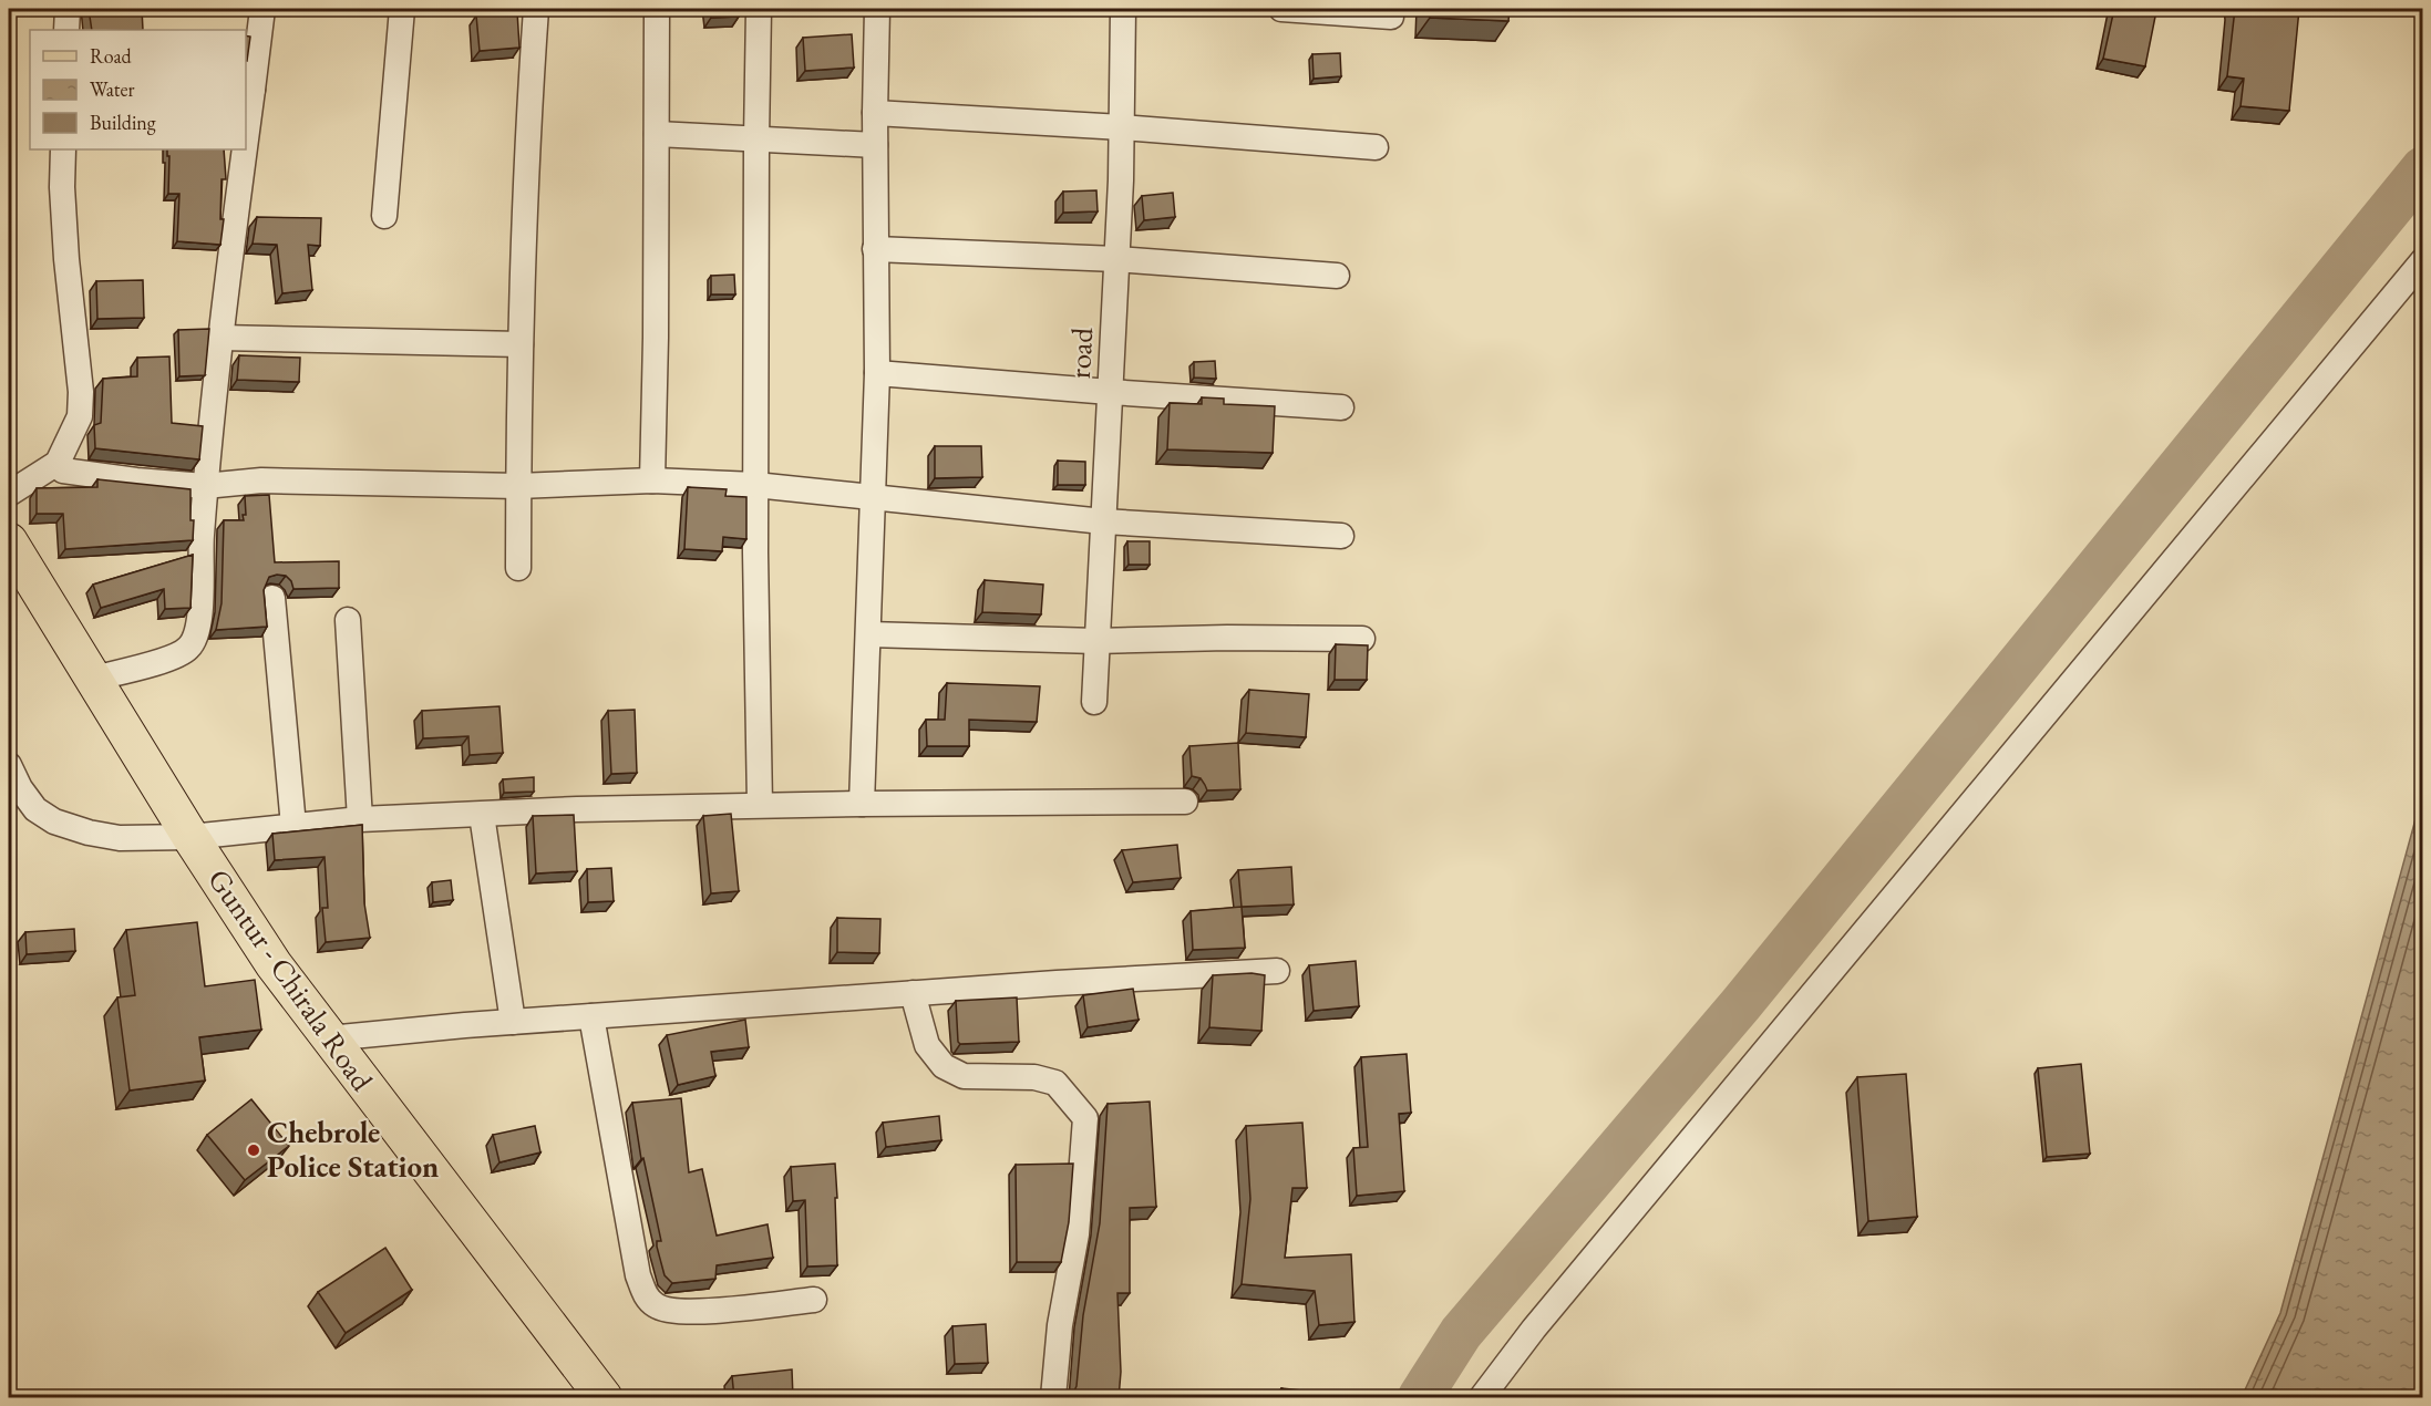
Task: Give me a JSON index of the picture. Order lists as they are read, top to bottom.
{
  "streets": {
    "main road": ["Guntur - Chirala Road"],
    "street": ["road"]
  },
  "places": ["Chebrole Police Station"],
  "legend": ["Road", "Water", "Building"]
}
